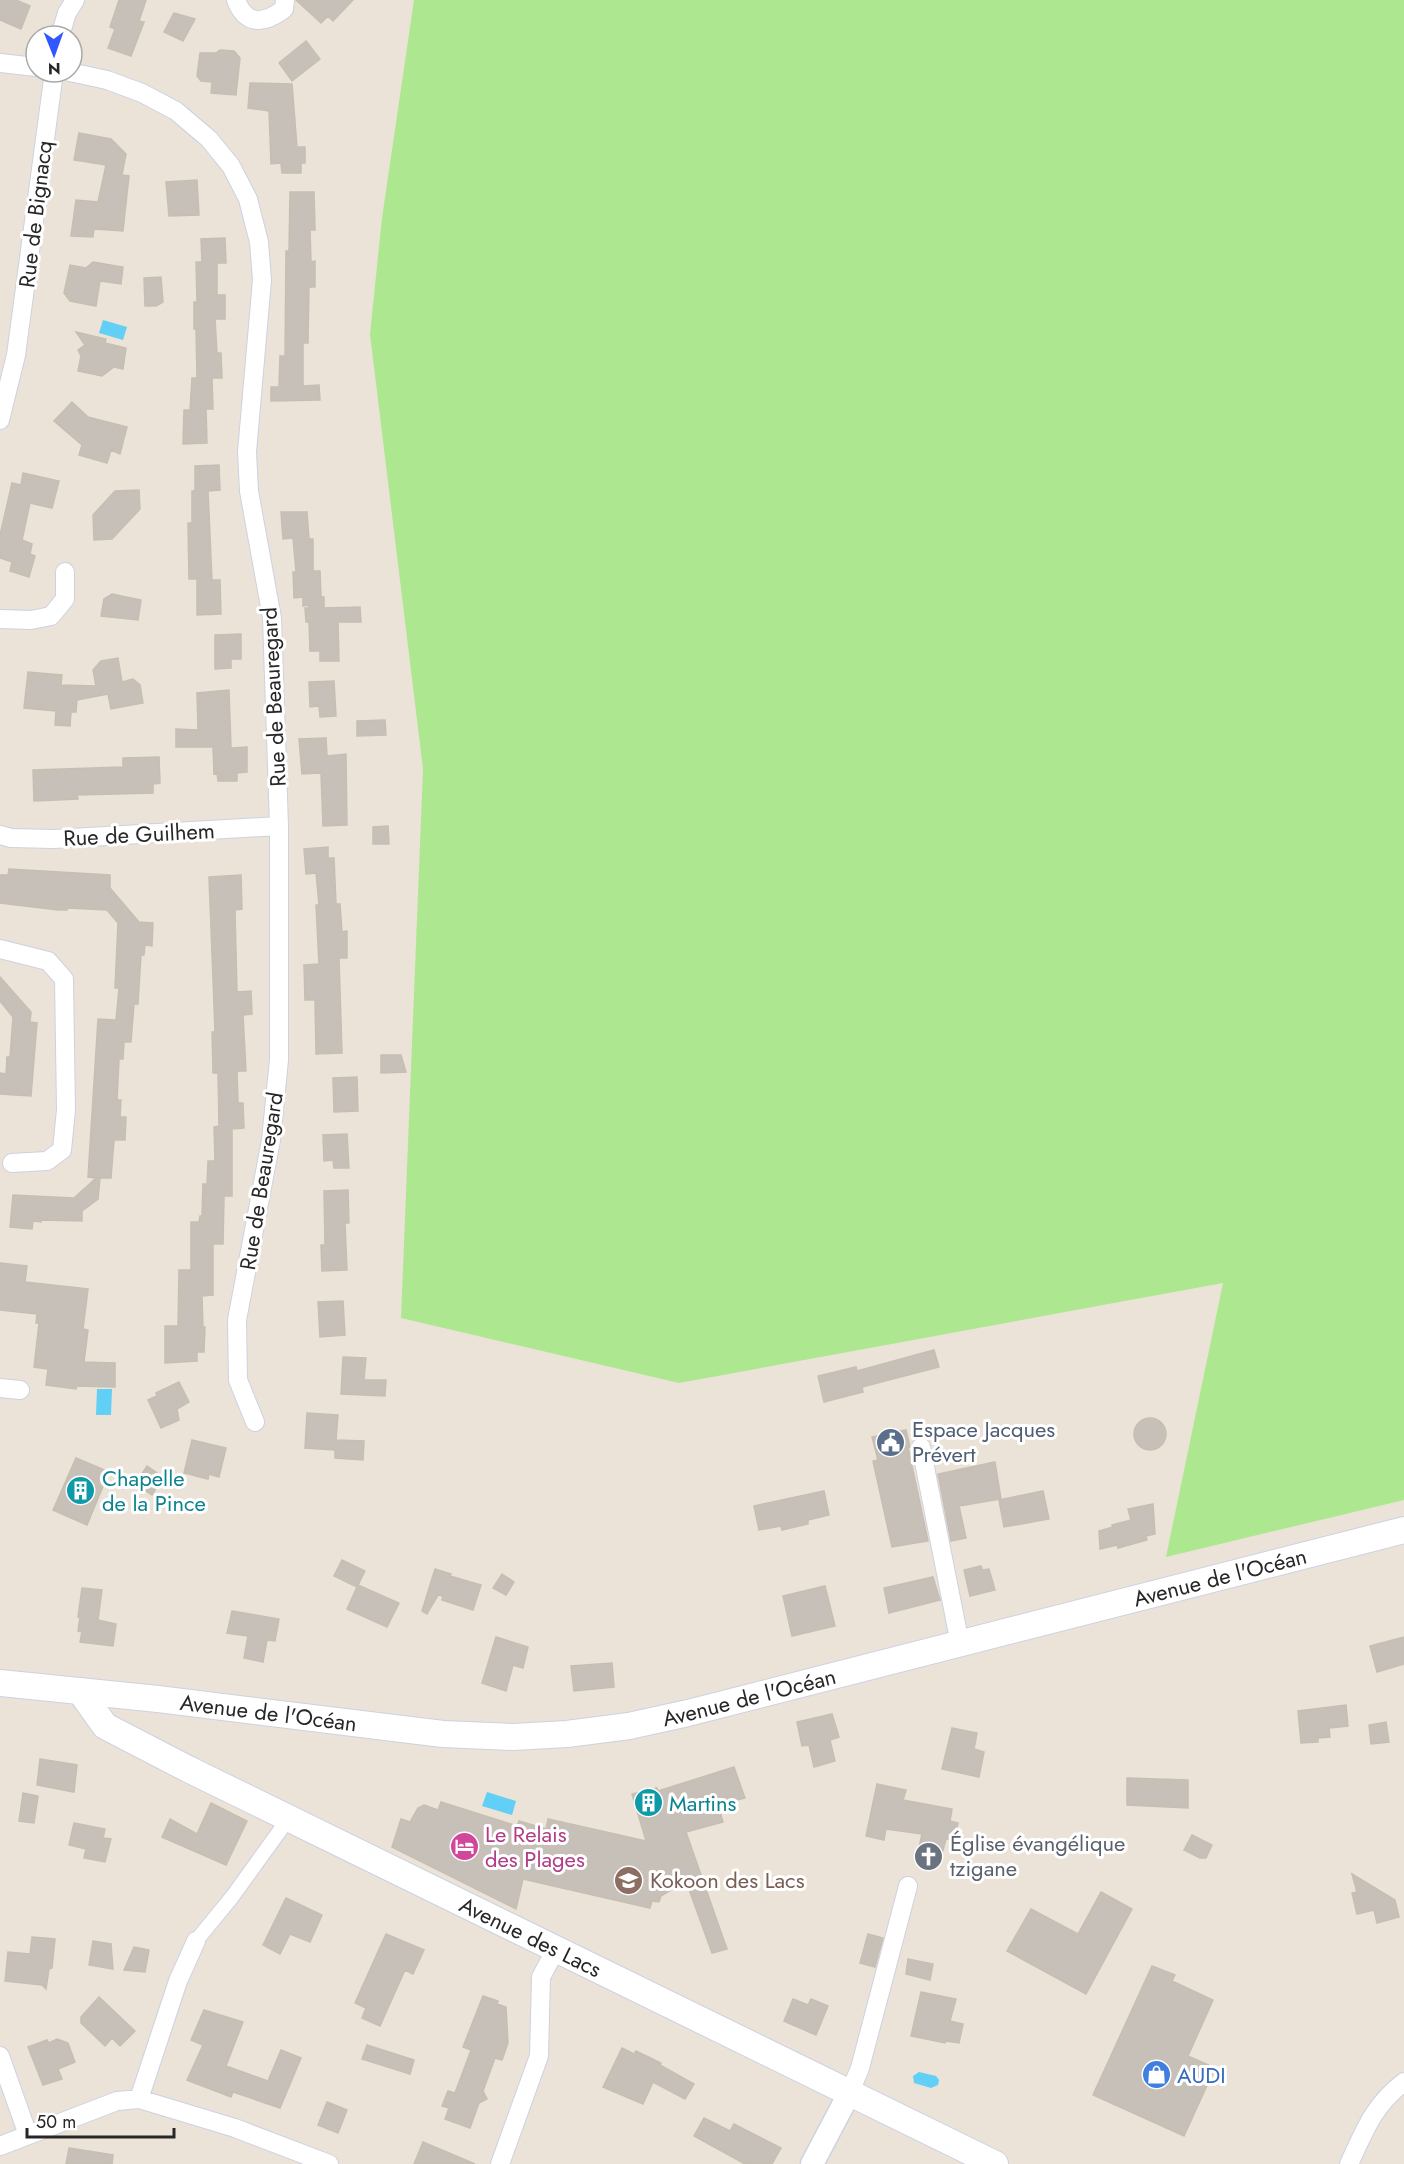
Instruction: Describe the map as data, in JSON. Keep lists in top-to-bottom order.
{
  "streets": {
    "main road": ["Avenue de l'Océan", "Avenue des Lacs"],
    "street": ["Rue de Bignacq", "Rue de Beauregard", "Rue de Guilhem"]
  },
  "crossings": [
    ["Rue de Beauregard", "Rue de Guilhem"],
    ["Avenue de l'Océan", "Avenue des Lacs"]
  ],
  "places": {
    "public building": ["Espace Jacques Prévert"],
    "building": ["Chapelle de la Pince", "Martins"],
    "hotel": ["Le Relais des Plages"],
    "church": ["Église évangélique tzigane"],
    "school or university": ["Kokoon des Lacs"],
    "shop": ["AUDI"]
  },
  "scale_bar": "50 m",
  "north": "bottom"
}
